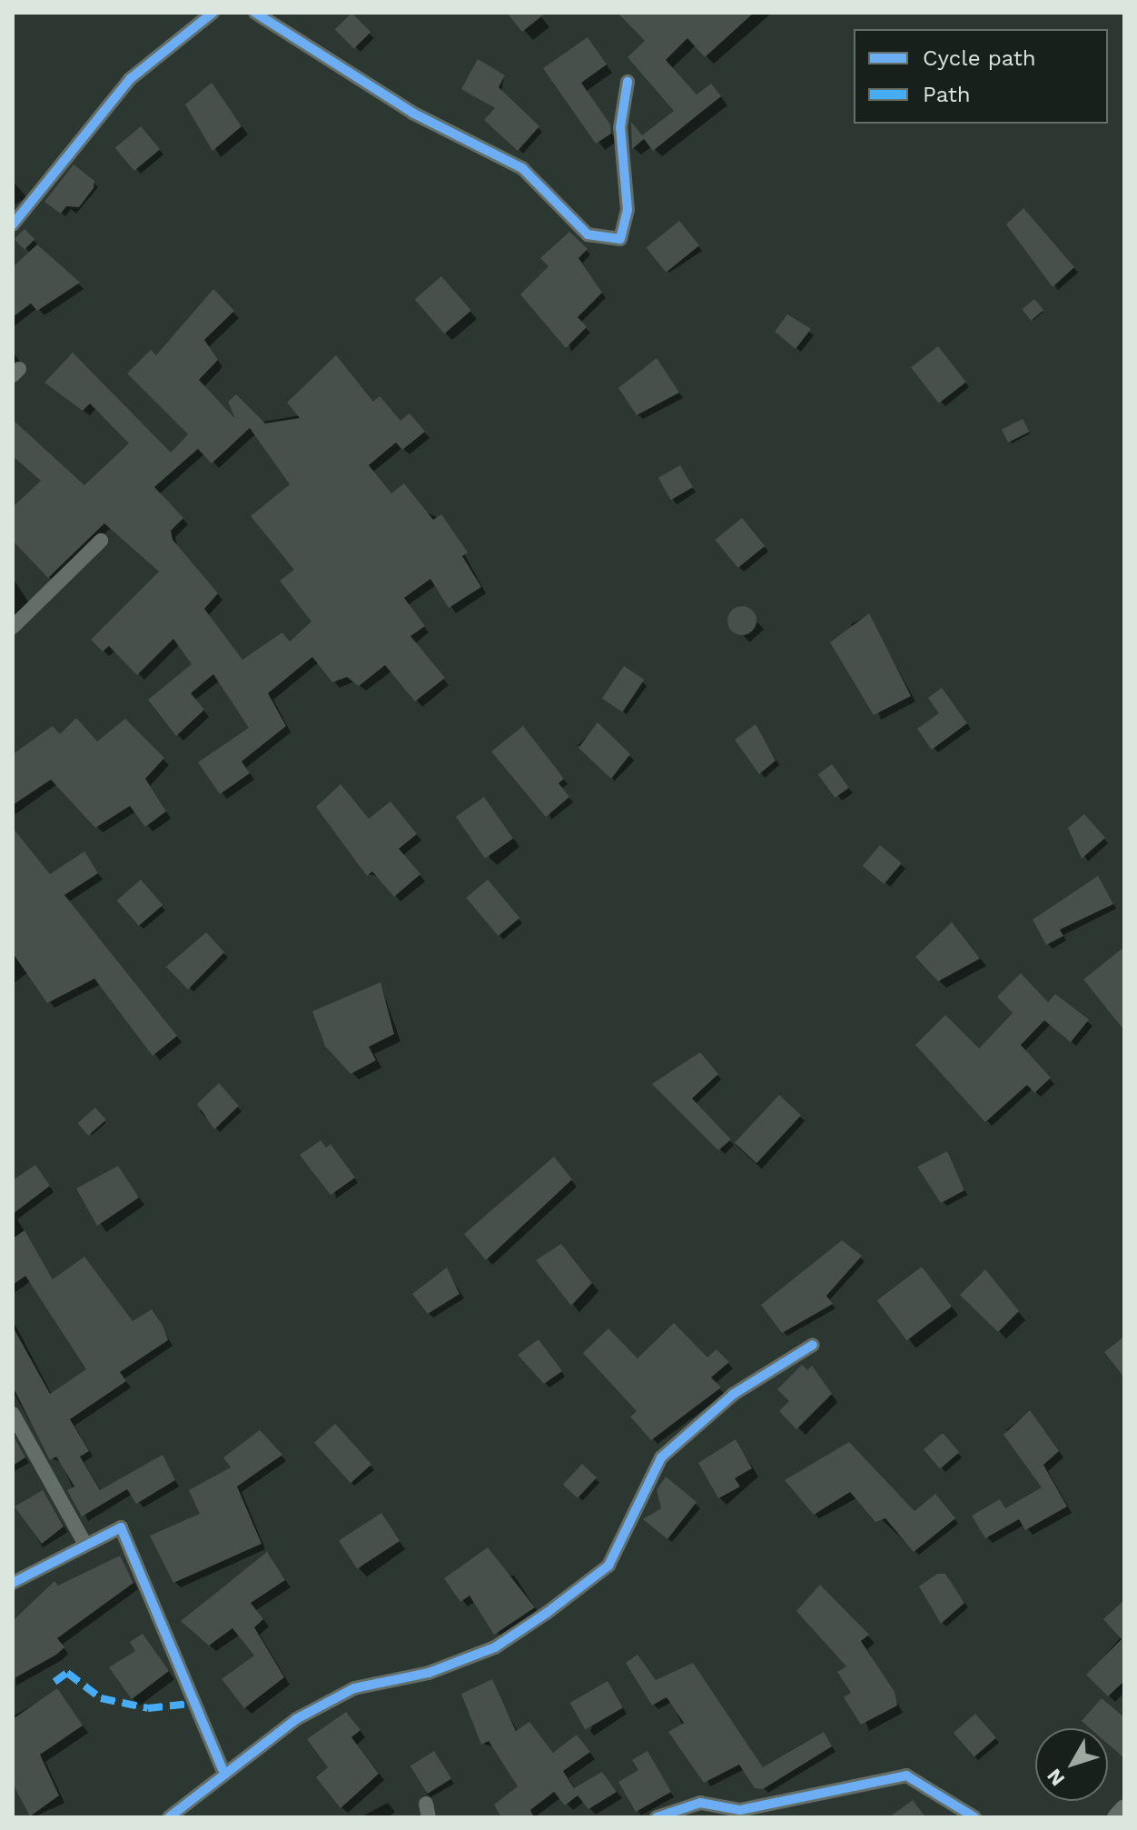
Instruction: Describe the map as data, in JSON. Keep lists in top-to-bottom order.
{
  "legend": ["Cycle path", "Path"],
  "north": "bottom left"
}
